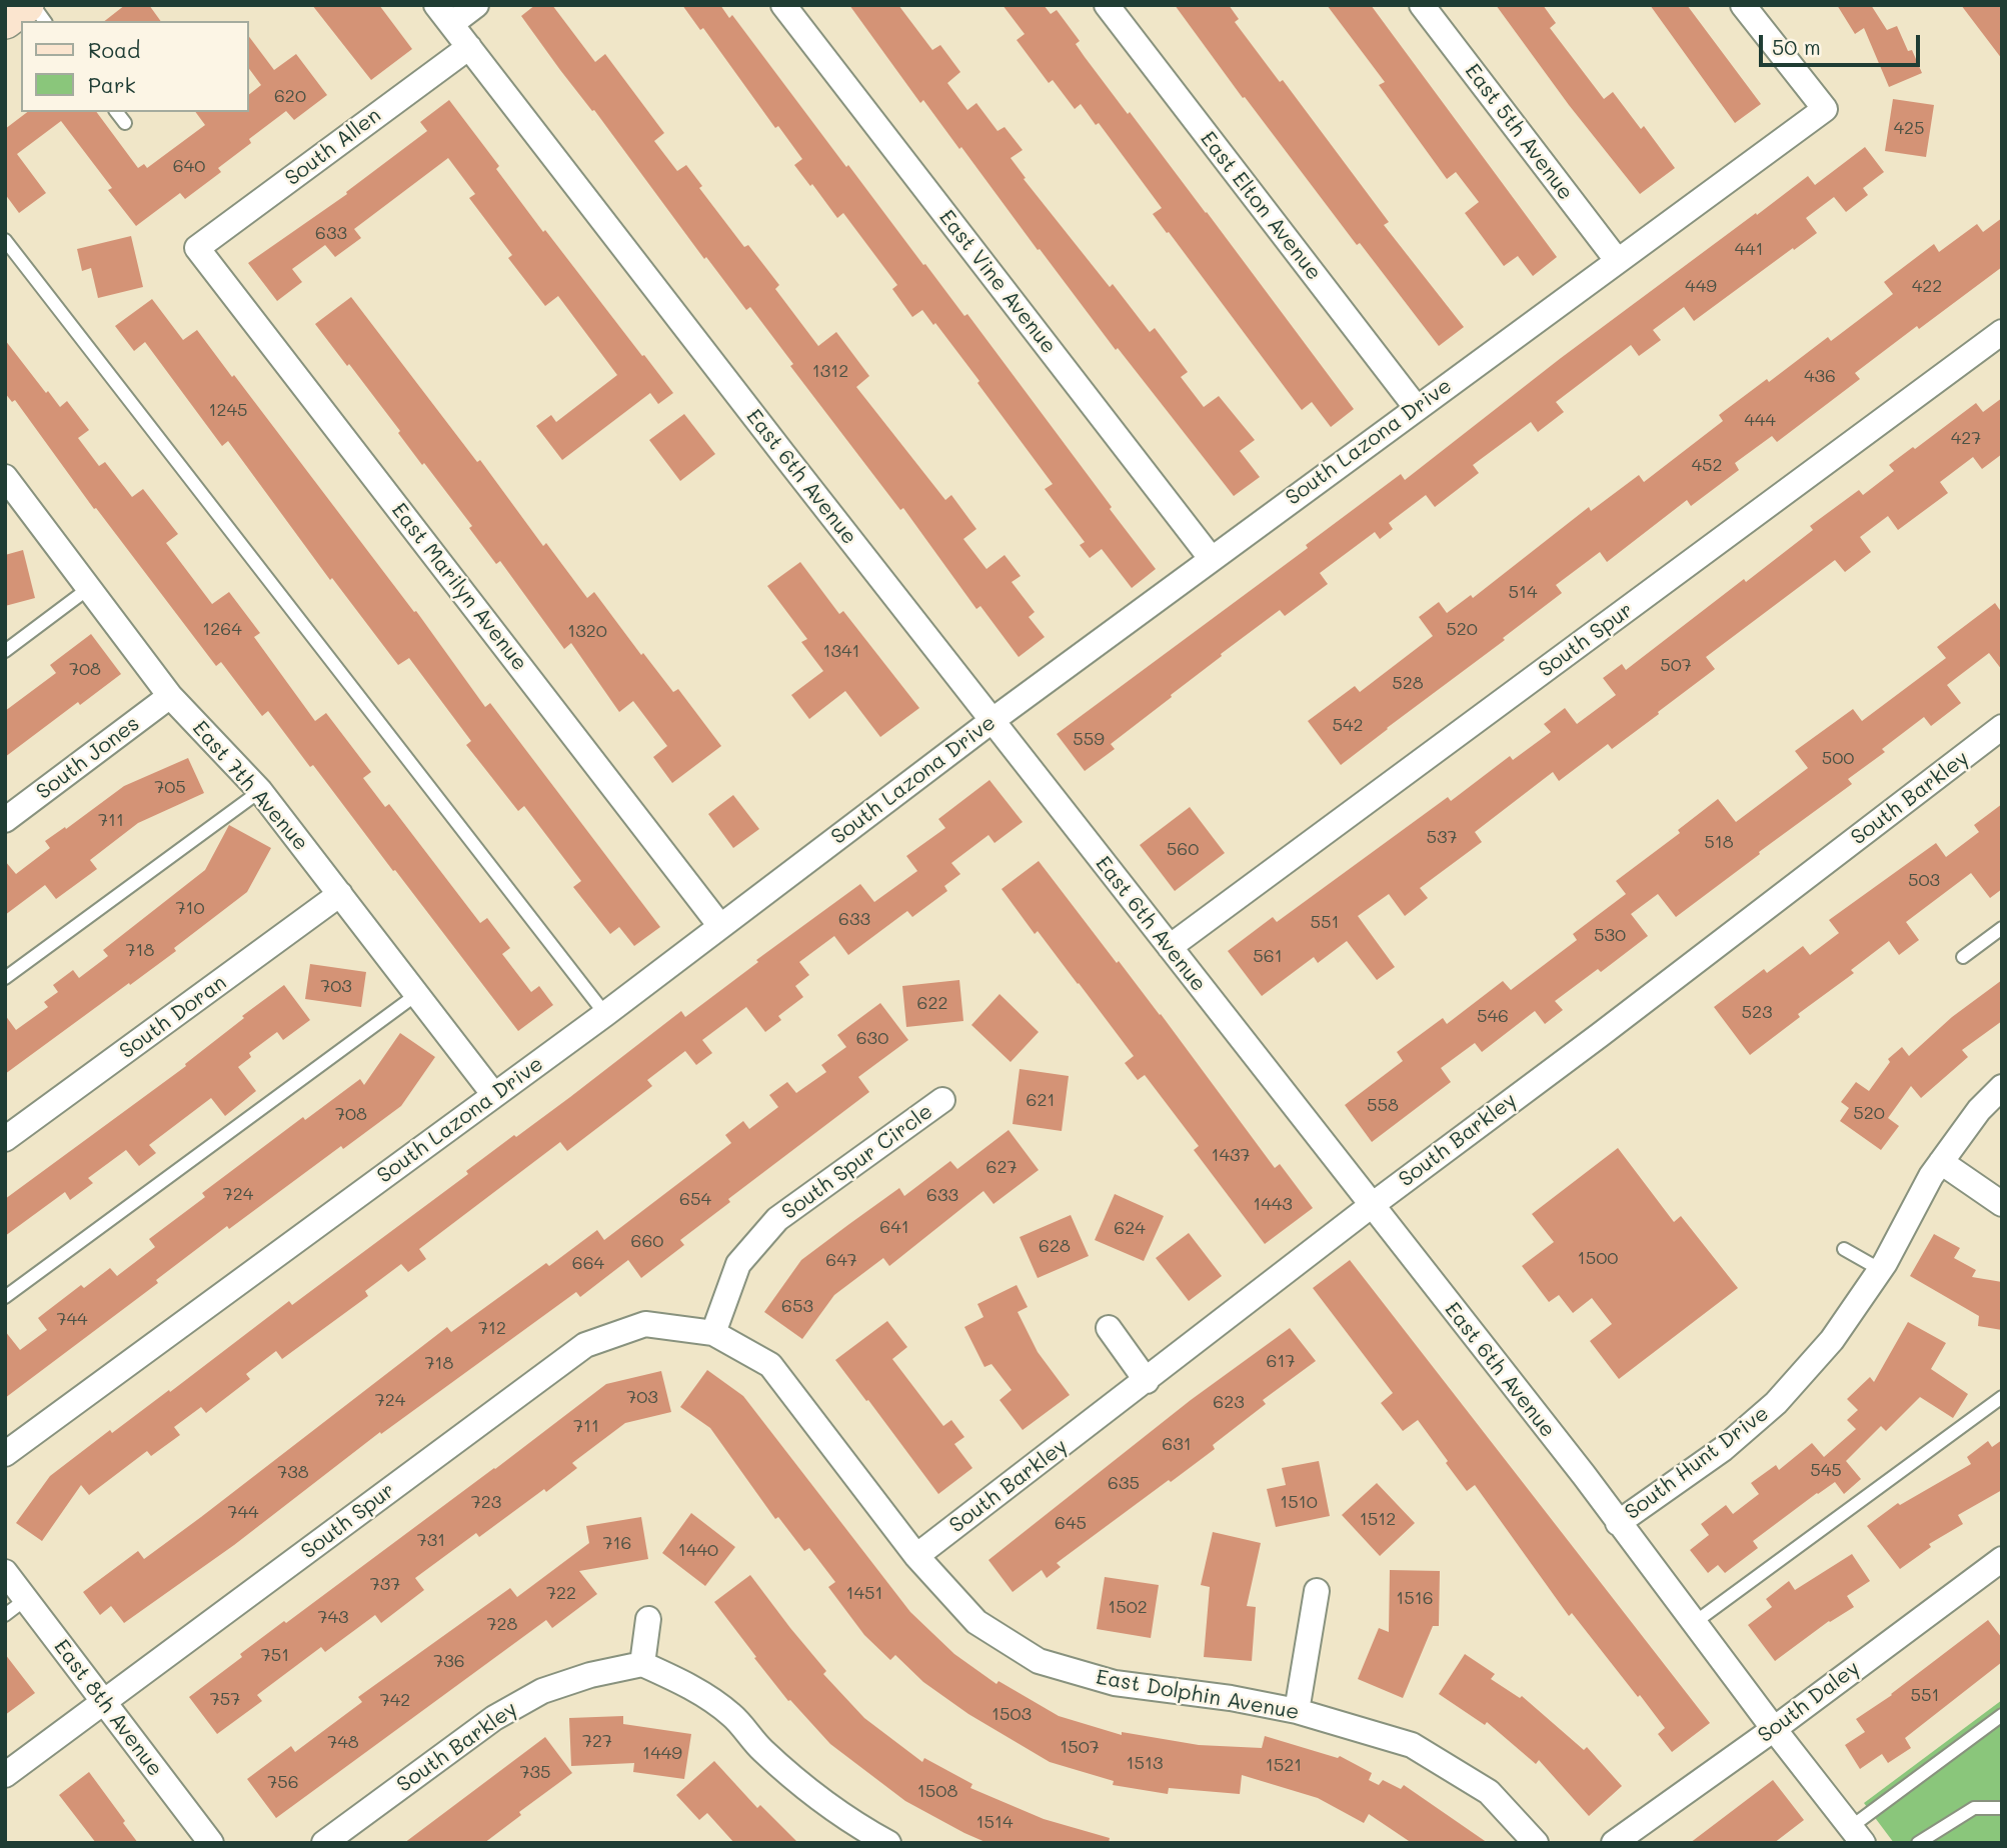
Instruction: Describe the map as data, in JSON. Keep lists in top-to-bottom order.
{
  "streets": {
    "street": [
      "East 5th Avenue",
      "South Allen",
      "East Elton Avenue",
      "East Vine Avenue",
      "South Lazona Drive",
      "East 6th Avenue",
      "East Marilyn Avenue",
      "South Spur",
      "South Jones",
      "East 7th Avenue",
      "South Barkley",
      "South Doran",
      "South Spur Circle",
      "South Hunt Drive",
      "East Dolphin Avenue",
      "South Daley",
      "East 8th Avenue"
    ]
  },
  "crossings": [
    ["East 5th Avenue", "South Lazona Drive"],
    ["South Allen", "East 6th Avenue"],
    ["South Allen", "East Marilyn Avenue"],
    ["East Elton Avenue", "South Lazona Drive"],
    ["East Vine Avenue", "South Lazona Drive"],
    ["South Lazona Drive", "East 6th Avenue"],
    ["South Lazona Drive", "East Marilyn Avenue"],
    ["South Lazona Drive", "East 7th Avenue"],
    ["East 6th Avenue", "South Spur"],
    ["East 6th Avenue", "South Barkley"],
    ["East 6th Avenue", "South Hunt Drive"],
    ["East 6th Avenue", "South Daley"],
    ["South Spur", "South Spur Circle"],
    ["South Spur", "East Dolphin Avenue"],
    ["South Spur", "East 8th Avenue"],
    ["South Jones", "East 7th Avenue"],
    ["East 7th Avenue", "South Doran"],
    ["South Barkley", "East Dolphin Avenue"],
    ["South Spur Circle", "East Dolphin Avenue"]
  ],
  "house_numbers": [
    "620",
    "425",
    "640",
    "633",
    "441",
    "449",
    "422",
    "1312",
    "436",
    "1245",
    "444",
    "427",
    "452",
    "514",
    "1264",
    "520",
    "1320",
    "1341",
    "507",
    "708",
    "528",
    "542",
    "559",
    "500",
    "705",
    "711",
    "537",
    "518",
    "560",
    "503",
    "710",
    "633",
    "551",
    "530",
    "718",
    "561",
    "703",
    "622",
    "523",
    "546",
    "630",
    "621",
    "558",
    "520",
    "708",
    "1437",
    "627",
    "724",
    "633",
    "654",
    "1443",
    "641",
    "624",
    "660",
    "628",
    "1500",
    "647",
    "664",
    "653",
    "744",
    "712",
    "617",
    "718",
    "703",
    "724",
    "623",
    "711",
    "631",
    "545",
    "738",
    "635",
    "723",
    "1510",
    "744",
    "1512",
    "645",
    "731",
    "716",
    "1440",
    "737",
    "722",
    "1451",
    "1516",
    "1502",
    "743",
    "728",
    "751",
    "736",
    "551",
    "757",
    "742",
    "1503",
    "727",
    "748",
    "1507",
    "1449",
    "1513",
    "1521",
    "735",
    "756",
    "1508",
    "1514"
  ],
  "legend": ["Road", "Park"],
  "scale_bar": "50 m"
}
